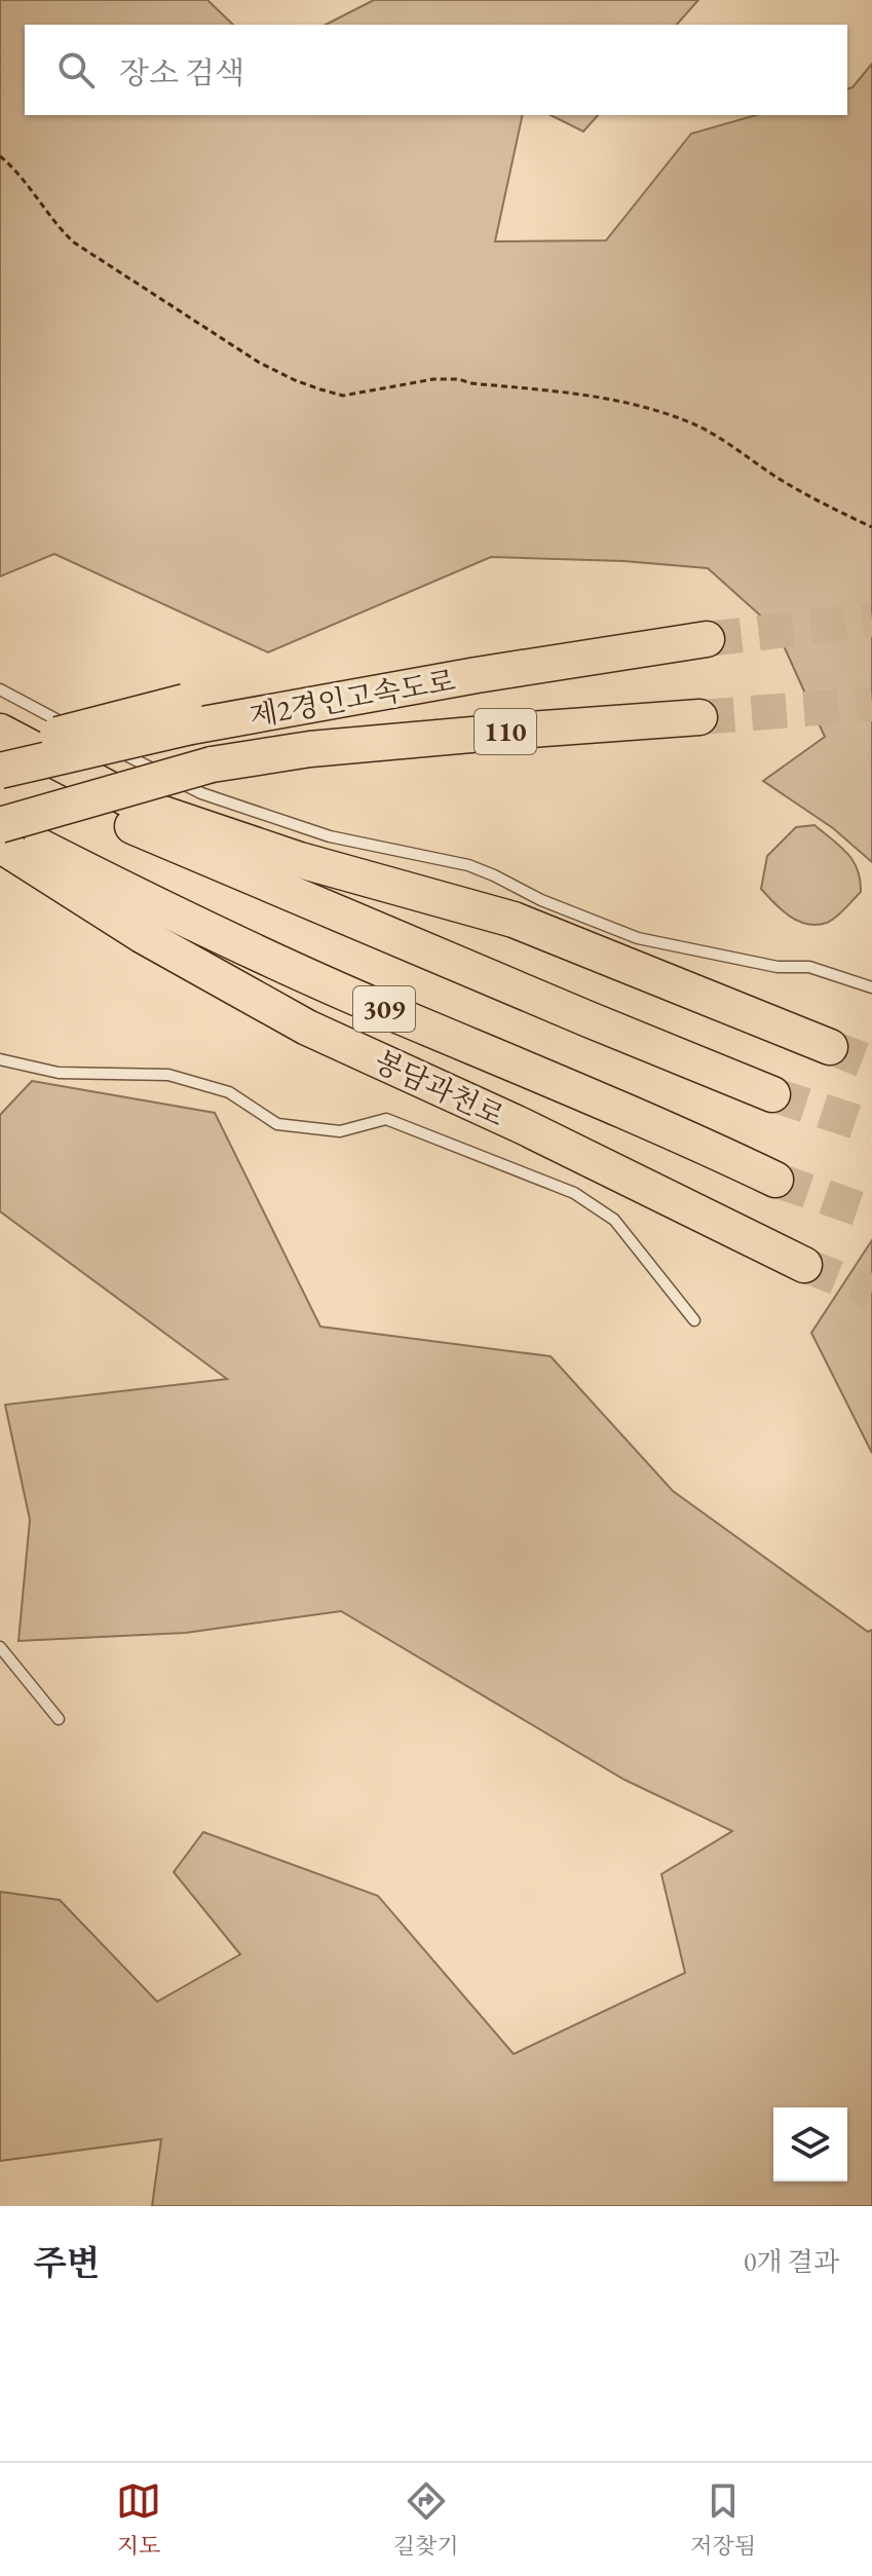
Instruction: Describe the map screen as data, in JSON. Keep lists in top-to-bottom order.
{
  "streets": {
    "highway": [
      "제2경인고속도로",
      "110",
      "309",
      "봉담과천로"
    ]
  },
  "page": {
    "search": "장소 검색",
    "heading": ["주변", "0개 결과"],
    "nav": ["지도", "길찾기", "저장됨"]
  }
}
